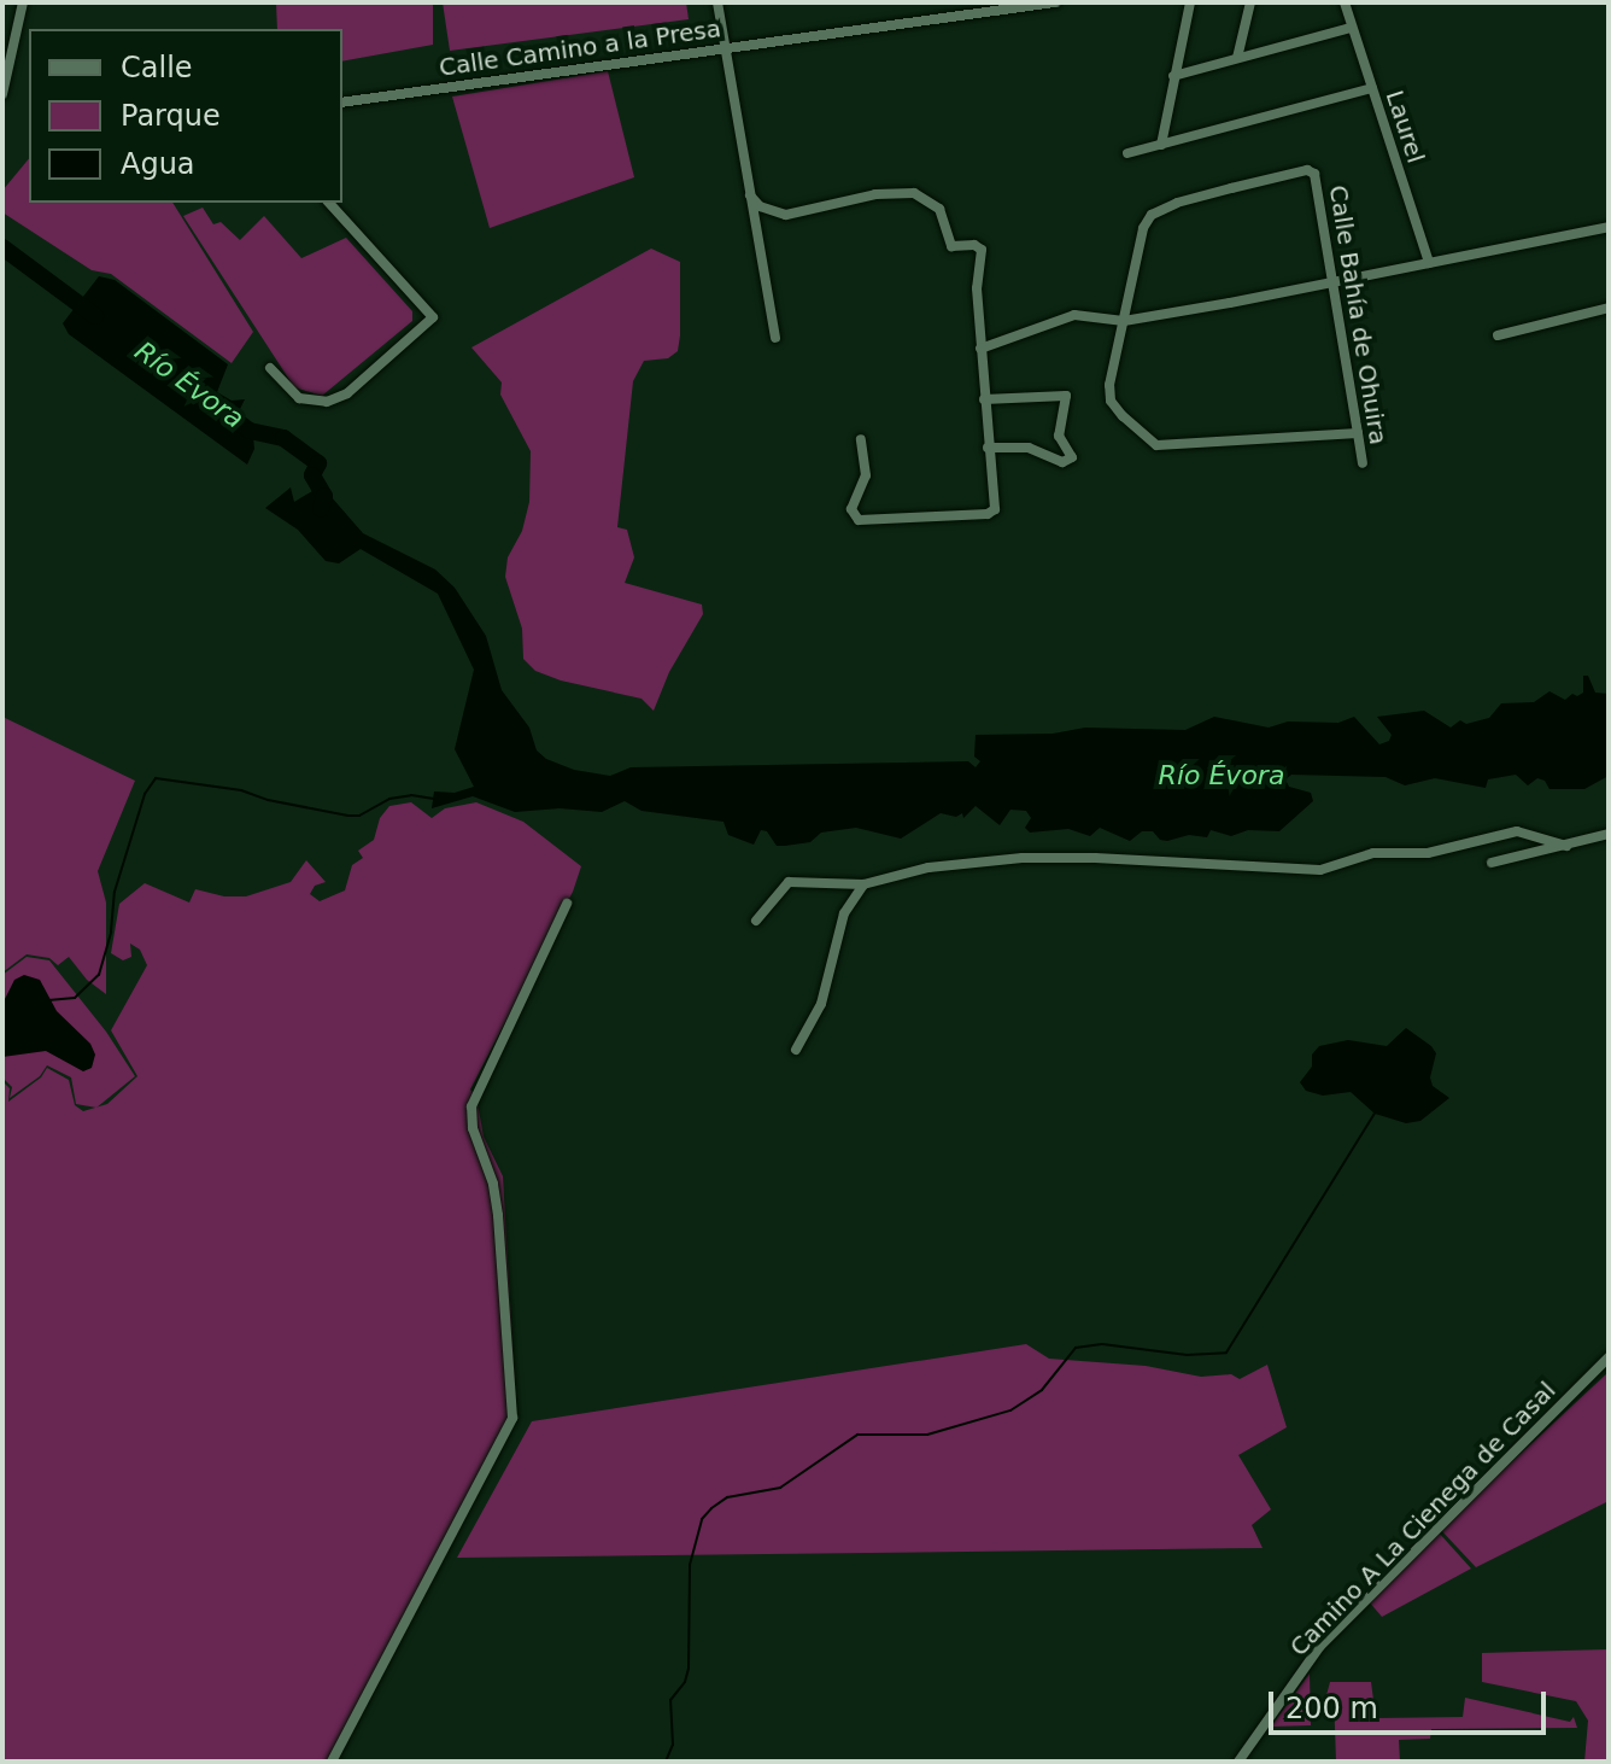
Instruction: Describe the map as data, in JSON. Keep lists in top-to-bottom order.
{
  "streets": {
    "street": [
      "Calle Camino a la Presa",
      "Laurel",
      "Calle Bahía de Ohuira",
      "Camino A La Cienega de Casal"
    ]
  },
  "water": ["Río Évora"],
  "legend": ["Calle", "Parque", "Agua"],
  "scale_bar": "200 m"
}
